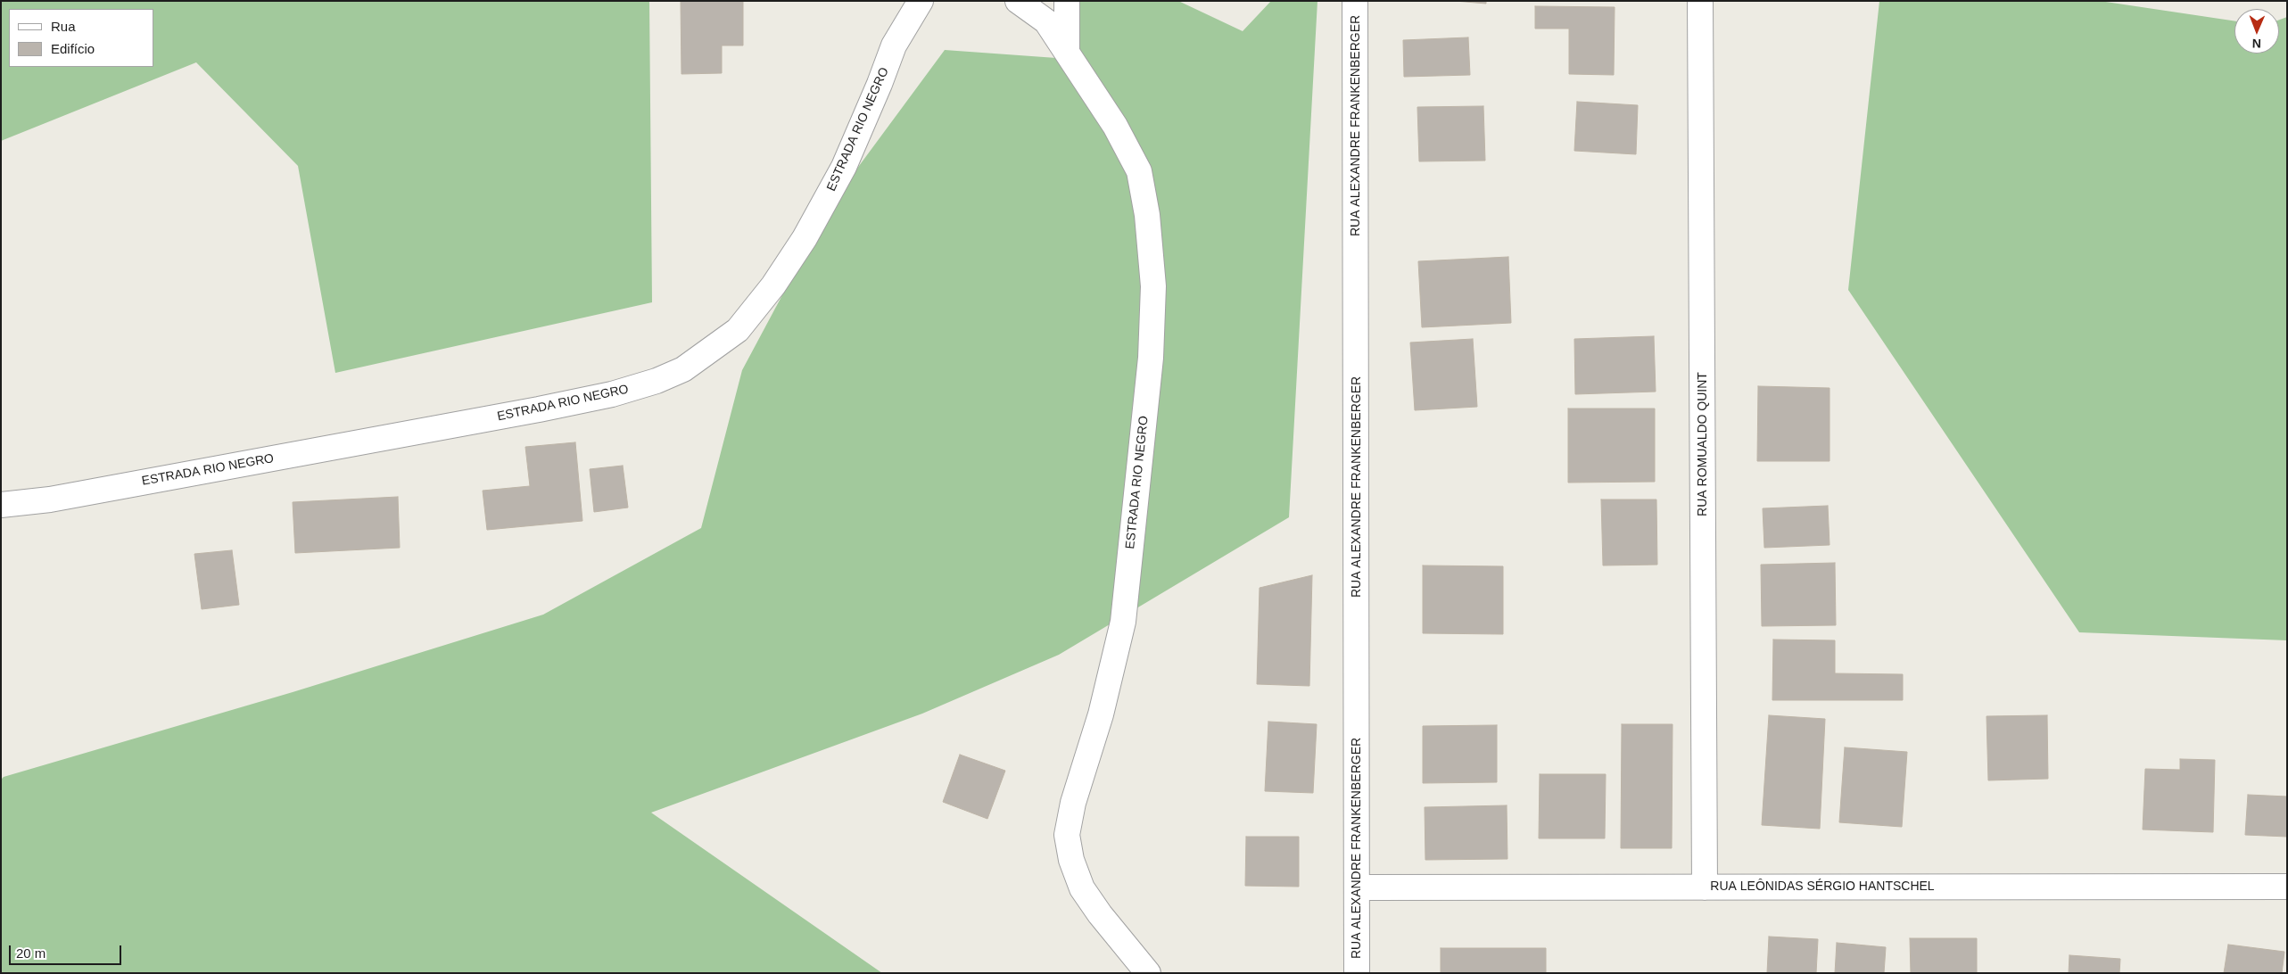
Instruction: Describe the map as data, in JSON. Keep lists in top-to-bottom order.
{
  "streets": {
    "street": [
      "RUA ALEXANDRE FRANKENBERGER",
      "ESTRADA RIO NEGRO",
      "RUA ROMUALDO QUINT",
      "RUA LEÔNIDAS SÉRGIO HANTSCHEL"
    ]
  },
  "crossings": [
    ["RUA ALEXANDRE FRANKENBERGER", "RUA LEÔNIDAS SÉRGIO HANTSCHEL"],
    ["RUA ROMUALDO QUINT", "RUA LEÔNIDAS SÉRGIO HANTSCHEL"]
  ],
  "legend": ["Rua", "Edifício"],
  "scale_bar": "20 m",
  "north": "bottom"
}
